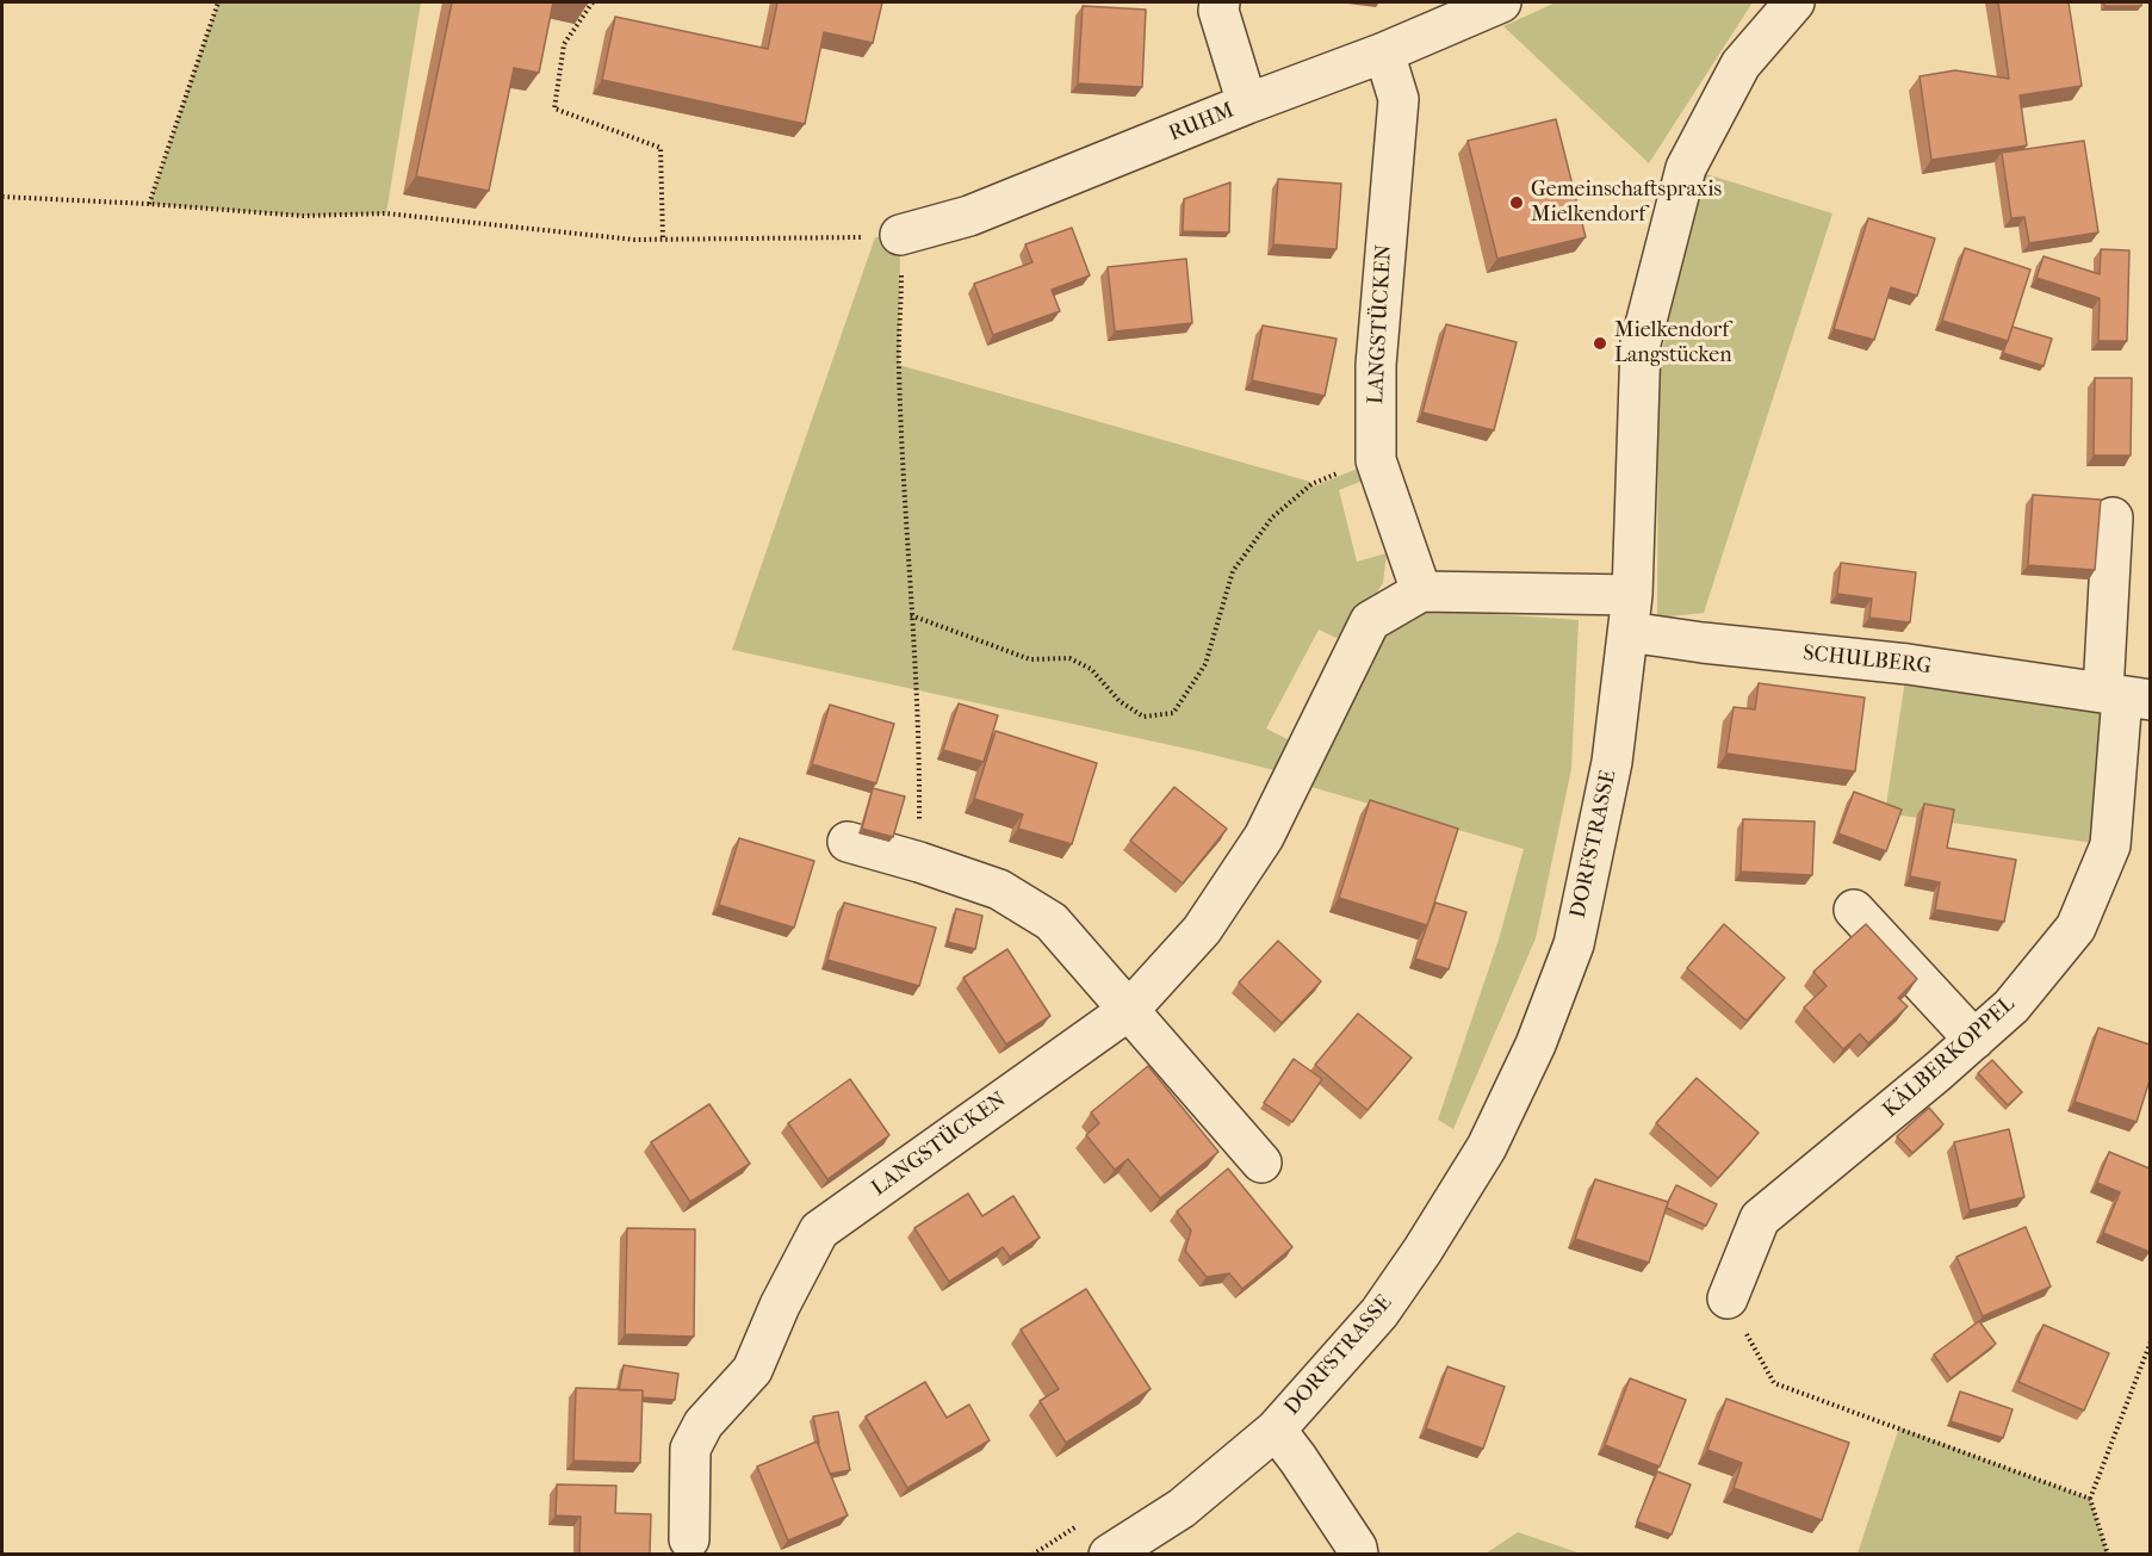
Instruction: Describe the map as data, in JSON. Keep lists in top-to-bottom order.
{
  "streets": {
    "street": [
      "RUHM",
      "LANGSTÜCKEN",
      "SCHULBERG",
      "DORFSTRASSE",
      "KÄLBERKOPPEL"
    ]
  },
  "crossings": [
    ["RUHM", "LANGSTÜCKEN"],
    ["SCHULBERG", "DORFSTRASSE"],
    ["SCHULBERG", "KÄLBERKOPPEL"]
  ],
  "places": ["Gemeinschaftspraxis Mielkendorf", "Mielkendorf Langstücken"]
}
